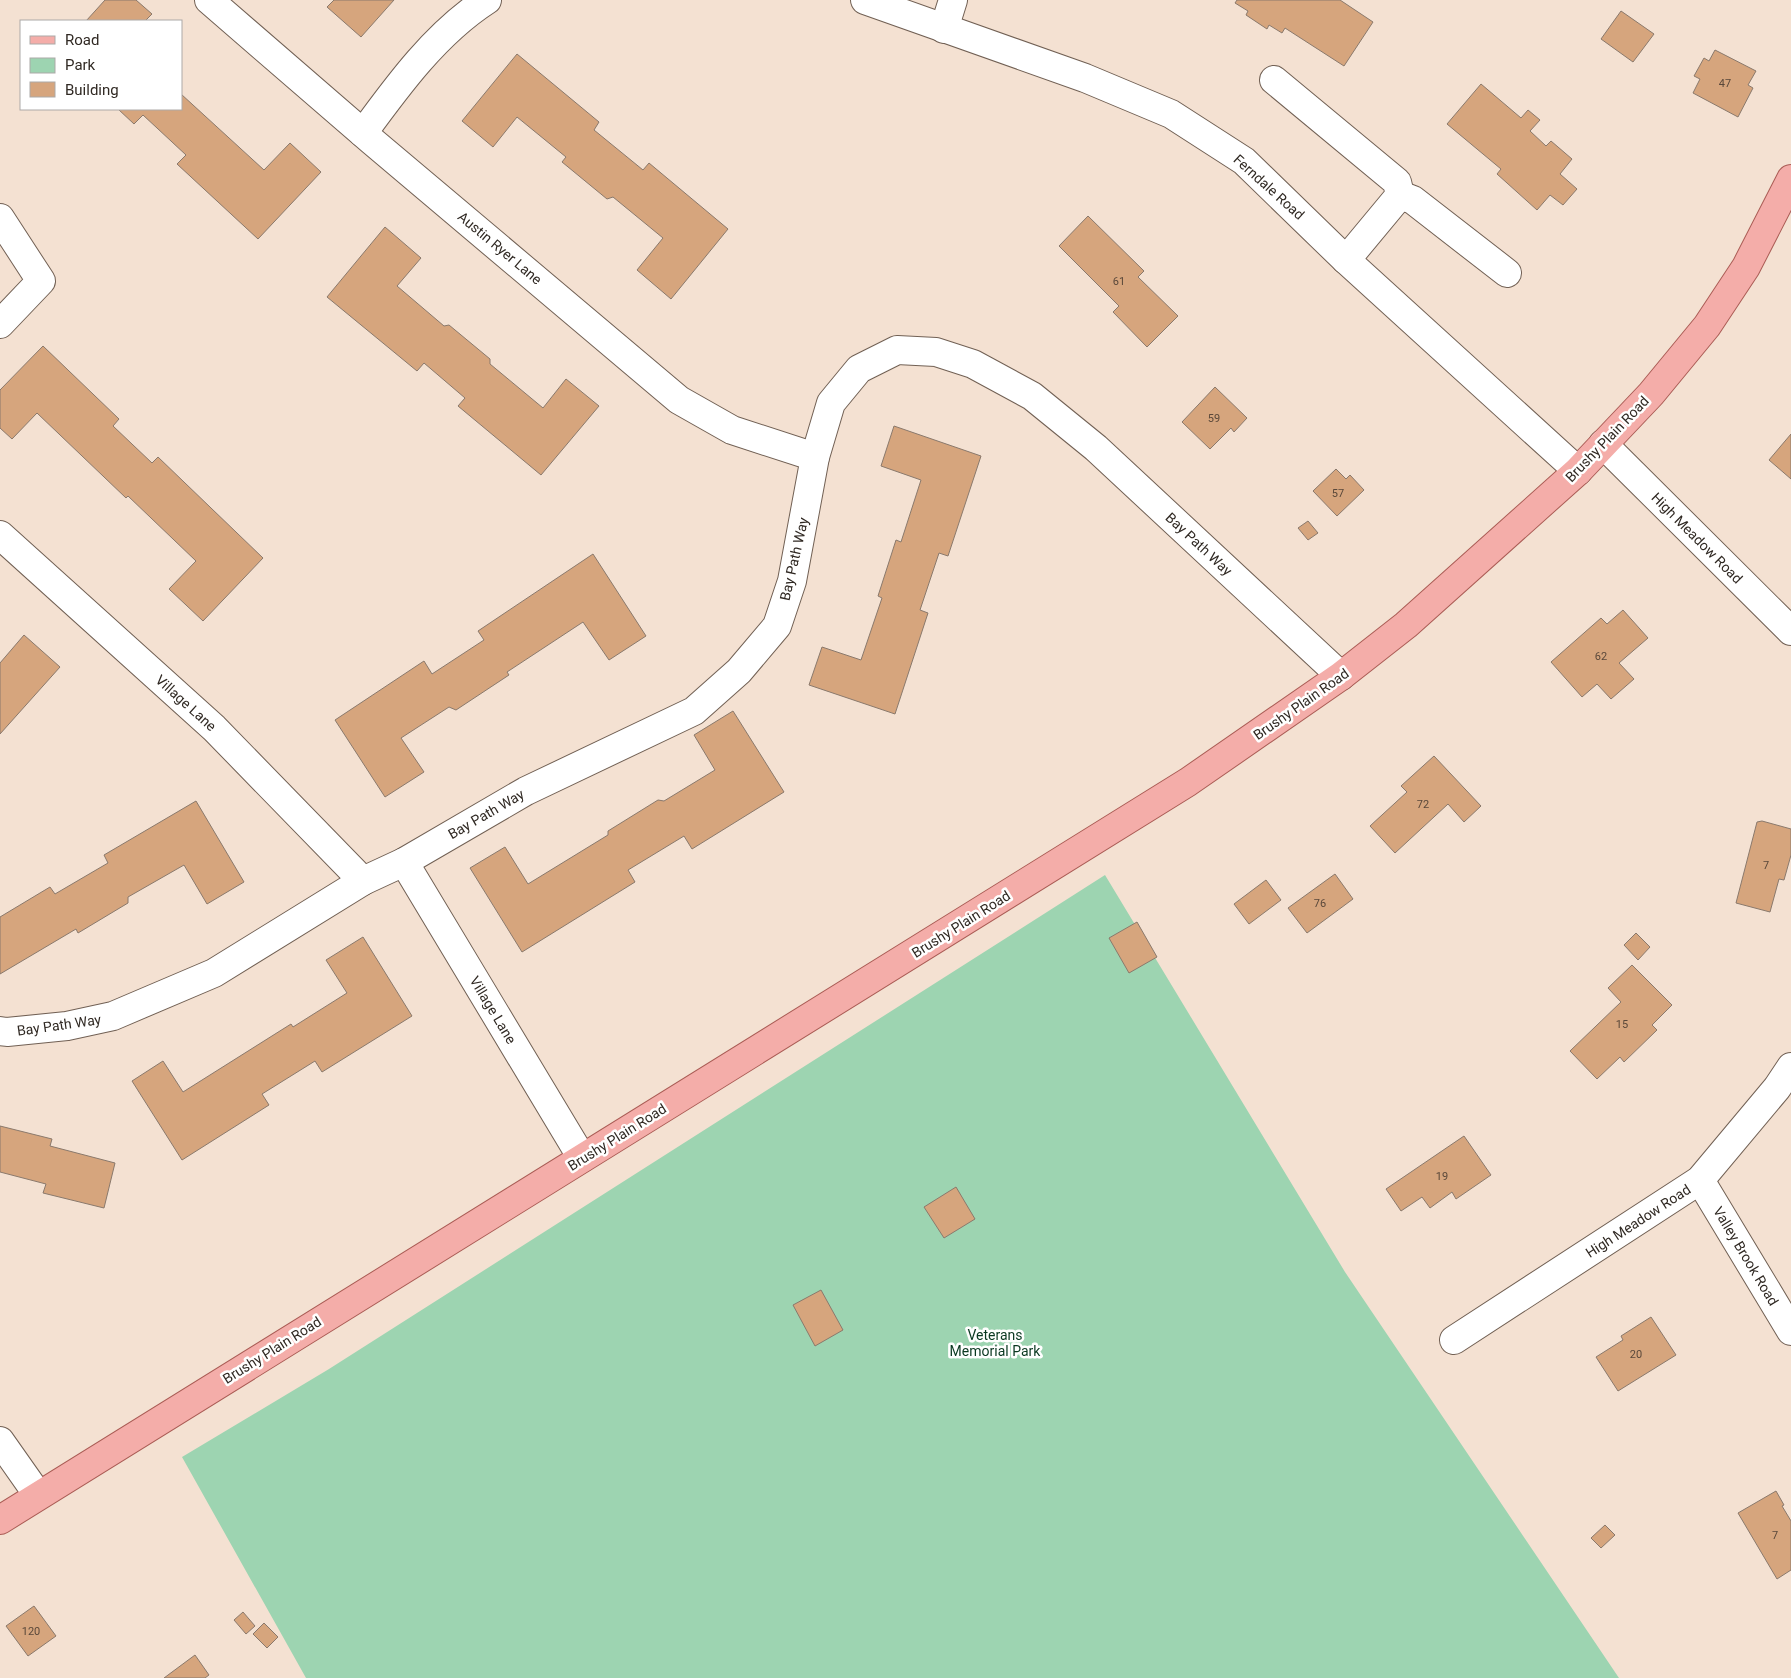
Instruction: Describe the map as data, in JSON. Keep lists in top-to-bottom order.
{
  "streets": {
    "main road": ["Brushy Plain Road"],
    "street": [
      "Ferndale Road",
      "Austin Ryer Lane",
      "High Meadow Road",
      "Bay Path Way",
      "Village Lane",
      "Valley Brook Road"
    ]
  },
  "crossings": [
    ["Ferndale Road", "Brushy Plain Road"],
    ["Austin Ryer Lane", "Bay Path Way"],
    ["Brushy Plain Road", "High Meadow Road"],
    ["Brushy Plain Road", "Bay Path Way"],
    ["Brushy Plain Road", "Village Lane"],
    ["High Meadow Road", "Valley Brook Road"],
    ["Bay Path Way", "Village Lane"]
  ],
  "parks": ["Veterans Memorial Park"],
  "house_numbers": [
    "47",
    "61",
    "59",
    "57",
    "62",
    "72",
    "7",
    "76",
    "15",
    "19",
    "20",
    "7",
    "120"
  ],
  "legend": ["Road", "Park", "Building"]
}
